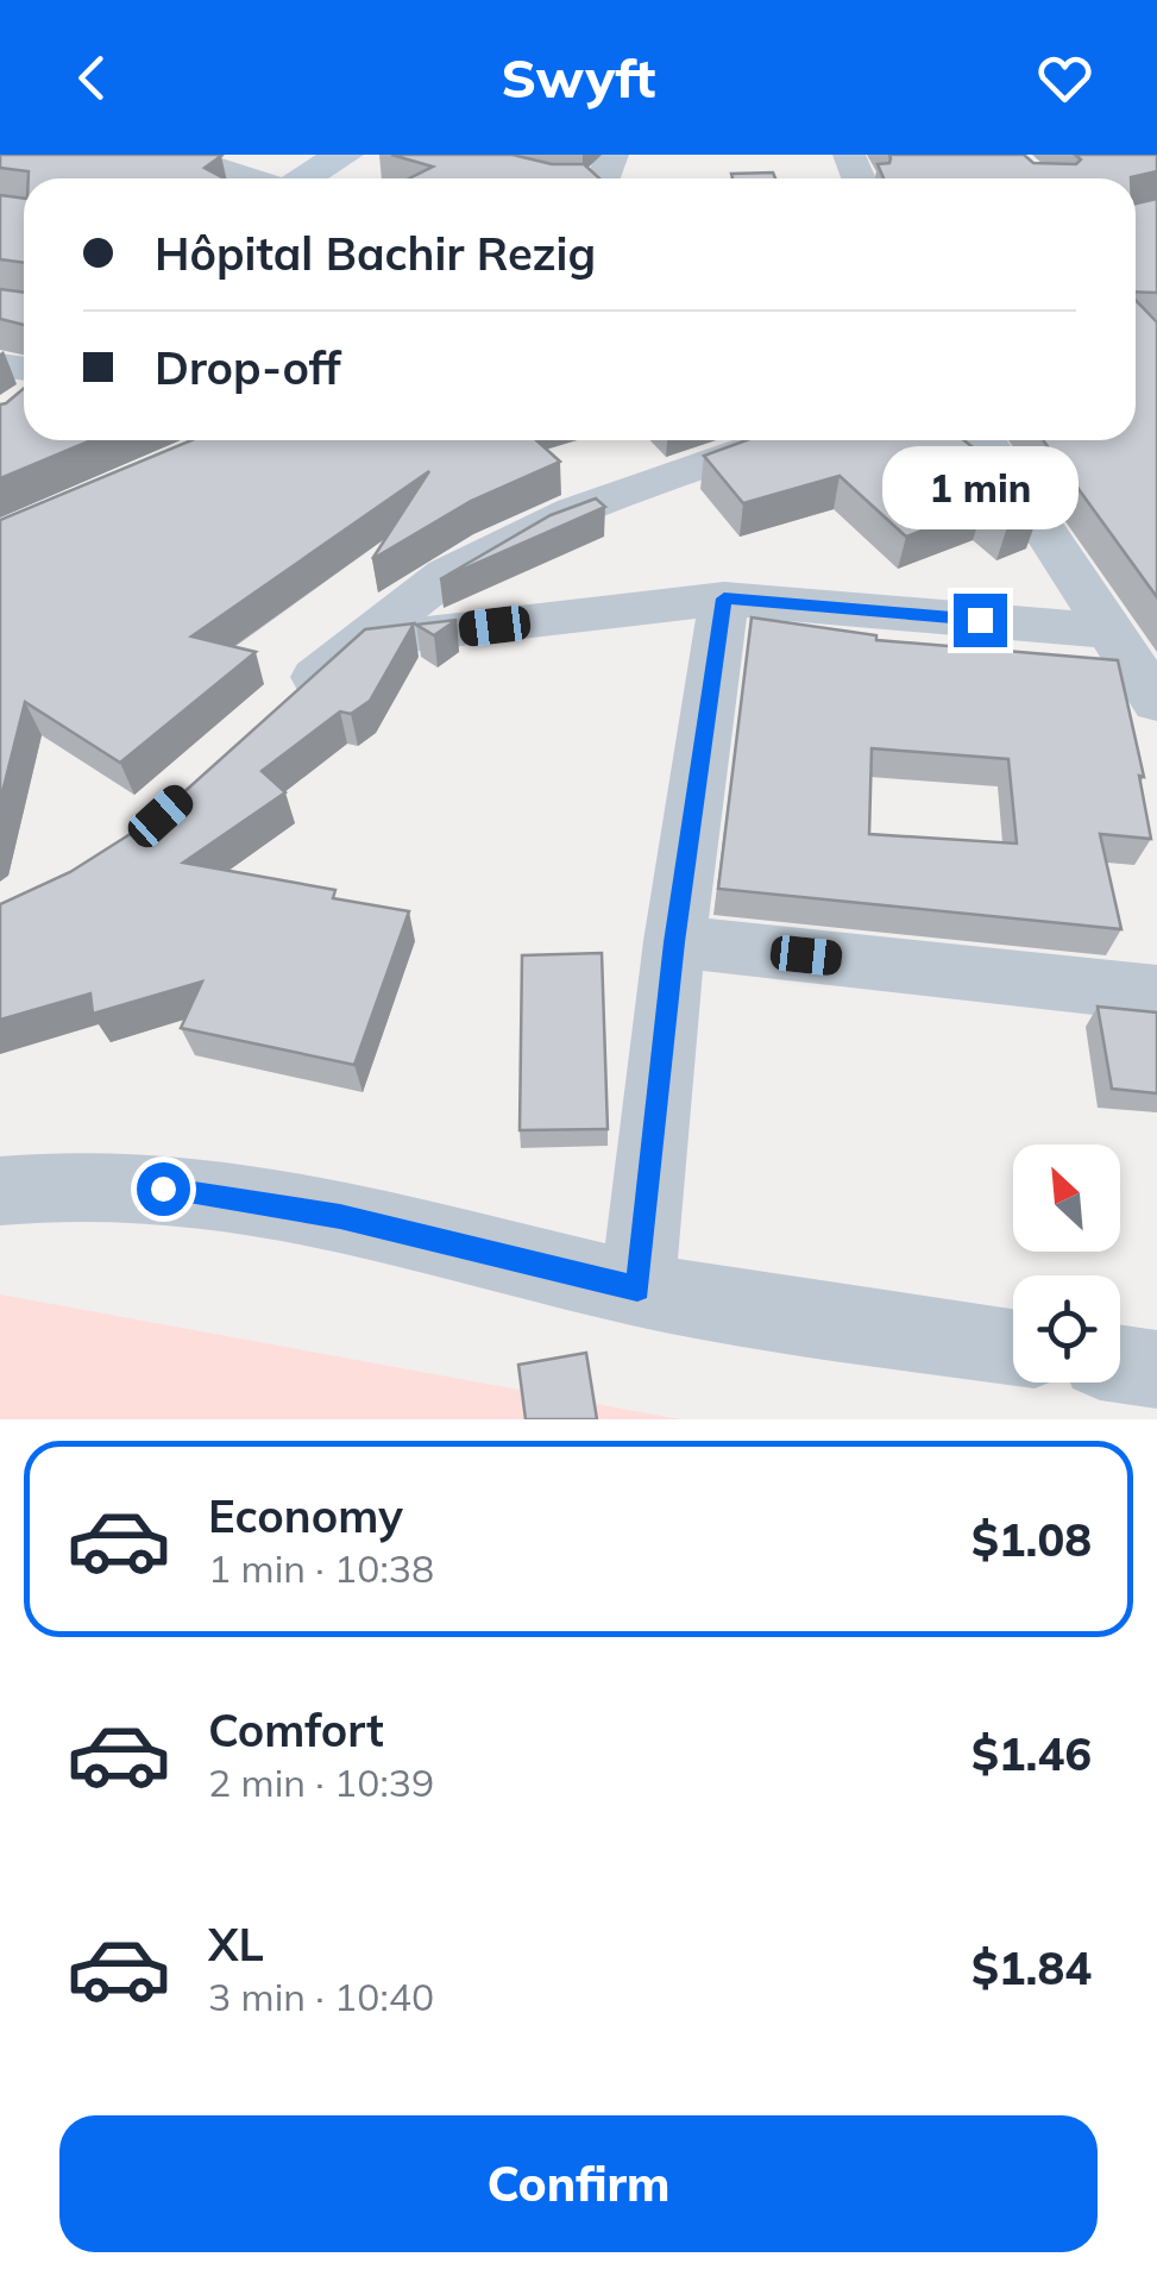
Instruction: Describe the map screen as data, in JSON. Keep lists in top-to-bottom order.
{
  "north": "top left",
  "page": {
    "header": "Swyft",
    "banner": ["Hôpital Bachir Rezig", "Drop-off"],
    "bubble": "1 min",
    "list": [
      {
        "name": "Economy",
        "note": "1 min · 10:38",
        "value": "$1.08"
      },
      {
        "name": "Comfort",
        "note": "2 min · 10:39",
        "value": "$1.46"
      },
      {
        "name": "XL",
        "note": "3 min · 10:40",
        "value": "$1.84"
      }
    ],
    "buttons": "Confirm"
  }
}
